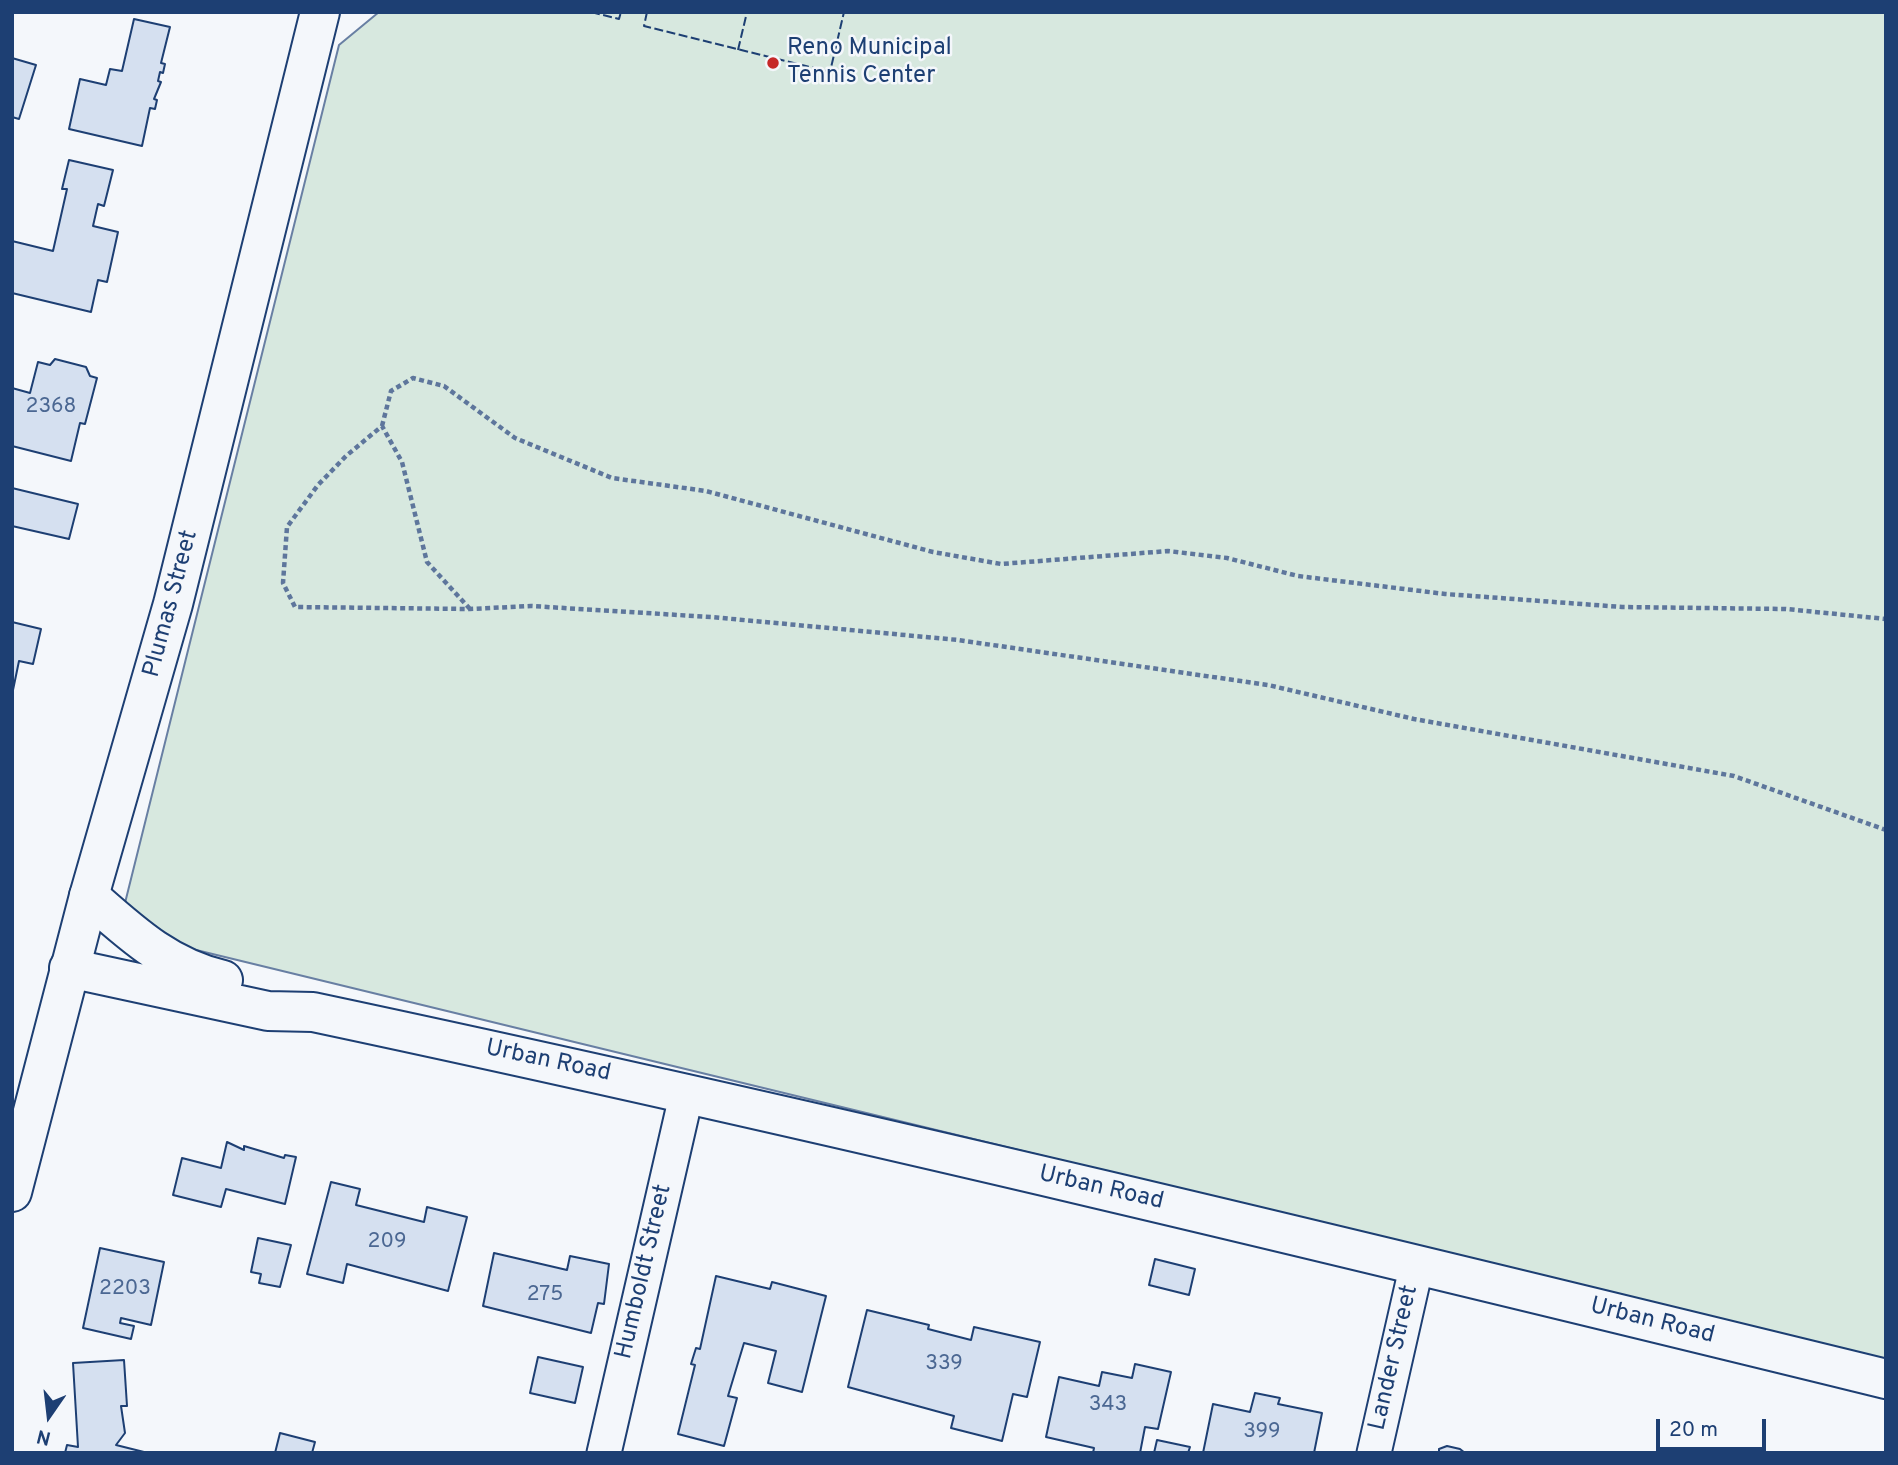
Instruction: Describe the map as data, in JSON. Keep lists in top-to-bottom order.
{
  "streets": {
    "street": [
      "Plumas Street",
      "Urban Road",
      "Humboldt Street",
      "Lander Street"
    ]
  },
  "crossings": [
    ["Plumas Street", "Urban Road"],
    ["Urban Road", "Humboldt Street"],
    ["Urban Road", "Lander Street"]
  ],
  "places": ["Reno Municipal Tennis Center"],
  "house_numbers": [
    "2368",
    "209",
    "2203",
    "275",
    "339",
    "343",
    "399"
  ],
  "scale_bar": "20 m",
  "north": "bottom"
}
